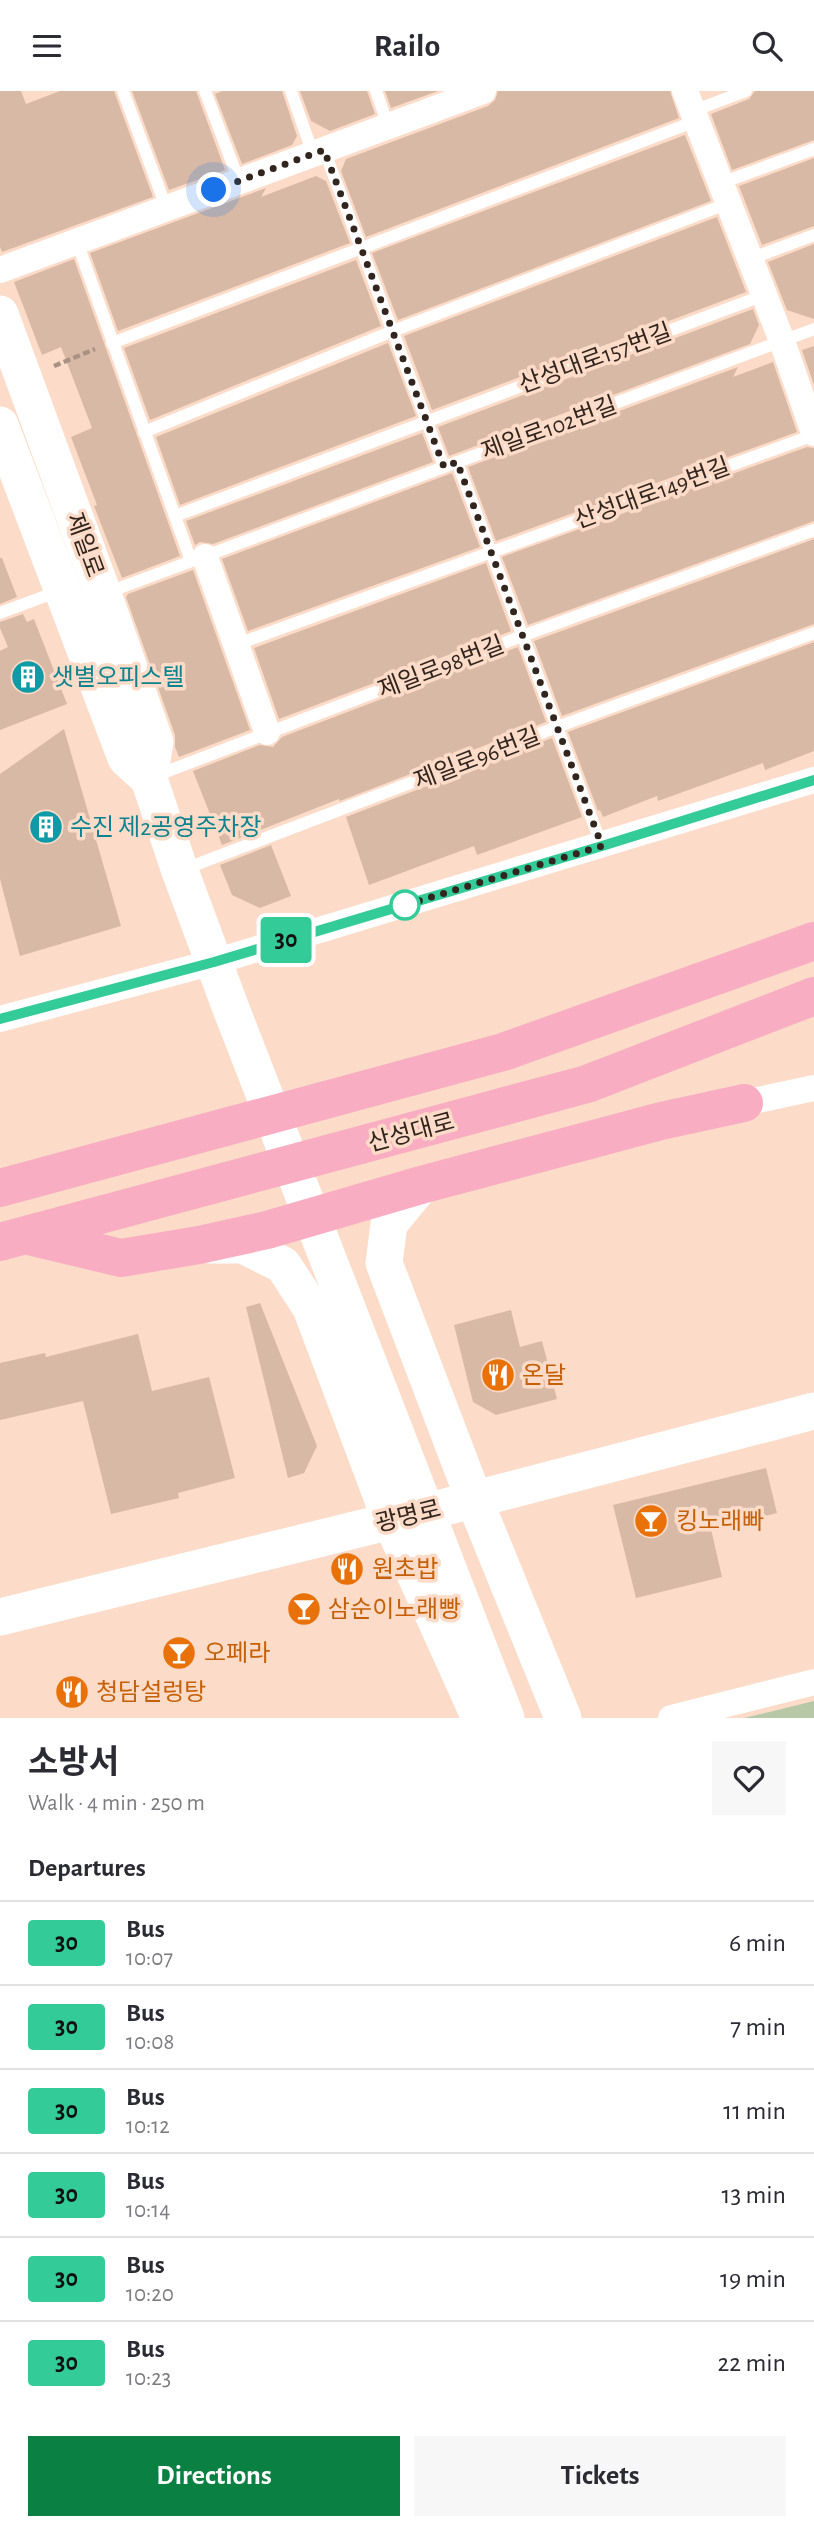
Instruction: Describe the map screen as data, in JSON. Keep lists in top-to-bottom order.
{
  "streets": {
    "main road": ["제일로", "산성대로", "광명로"],
    "lane": [
      "산성대로157번길",
      "제일로102번길",
      "산성대로149번길",
      "제일로98번길",
      "제일로96번길"
    ]
  },
  "crossings": [
    ["제일로102번길", "제일로"],
    ["제일로", "제일로98번길"],
    ["제일로", "제일로96번길"]
  ],
  "places": {
    "building": ["샛별오피스텔", "수진 제2공영주차장"],
    "restaurant": ["온달", "원초밥", "청담설렁탕"],
    "bar": ["킹노래빠", "삼순이노래빵", "오페라"]
  },
  "lines": ["bus line 30"],
  "page": {
    "header": "Railo",
    "on_map": "30",
    "heading": [
      ["소방서", "Walk · 4 min · 250 m"],
      "Departures"
    ],
    "list": [
      {
        "mark": "30",
        "name": "Bus",
        "note": "10:07",
        "value": "6 min"
      },
      {
        "mark": "30",
        "name": "Bus",
        "note": "10:08",
        "value": "7 min"
      },
      {
        "mark": "30",
        "name": "Bus",
        "note": "10:12",
        "value": "11 min"
      },
      {
        "mark": "30",
        "name": "Bus",
        "note": "10:14",
        "value": "13 min"
      },
      {
        "mark": "30",
        "name": "Bus",
        "note": "10:20",
        "value": "19 min"
      },
      {
        "mark": "30",
        "name": "Bus",
        "note": "10:23",
        "value": "22 min"
      }
    ],
    "buttons": ["Directions", "Tickets"]
  }
}
